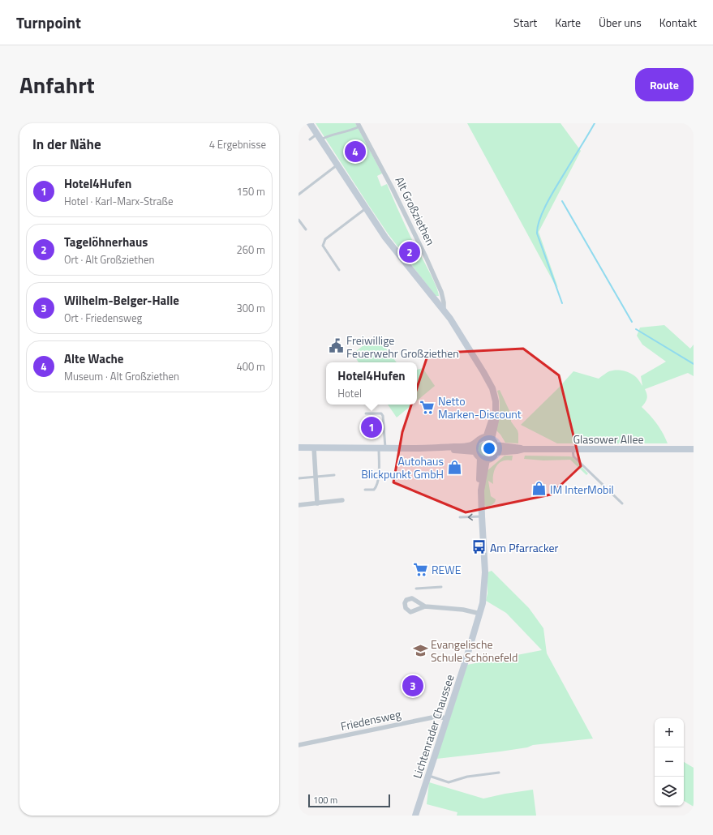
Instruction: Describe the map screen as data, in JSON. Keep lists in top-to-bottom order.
{
  "streets": {
    "street": [
      "Alt Großziethen",
      "Glasower Allee",
      "Friedensweg",
      "Lichtenrader Chaussee"
    ]
  },
  "crossings": [
    ["Glasower Allee", "Lichtenrader Chaussee"],
    ["Friedensweg", "Lichtenrader Chaussee"]
  ],
  "places": {
    "public building": ["Freiwillige Feuerwehr Großziethen"],
    "supermarket": ["Netto Marken-Discount", "REWE"],
    "shop": ["Autohaus Blickpunkt GmbH", "IM InterMobil"],
    "bus stop": ["Am Pfarracker"],
    "school or university": ["Evangelische Schule Schönefeld"]
  },
  "scale_bar": "100 m",
  "page": {
    "header": "Turnpoint",
    "nav": [
      "Start",
      "Karte",
      "Über uns",
      "Kontakt"
    ],
    "title": "Anfahrt",
    "buttons": "Route",
    "heading": ["In der Nähe", "4 Ergebnisse"],
    "pins": [
      "4",
      "2",
      "1",
      "3"
    ],
    "list": [
      {
        "mark": "1",
        "name": "Hotel4Hufen",
        "note": "Hotel · Karl-Marx-Straße",
        "value": "150 m"
      },
      {
        "mark": "2",
        "name": "Tagelöhnerhaus",
        "note": "Ort · Alt Großziethen",
        "value": "260 m"
      },
      {
        "mark": "3",
        "name": "Wilhelm-Belger-Halle",
        "note": "Ort · Friedensweg",
        "value": "300 m"
      },
      {
        "mark": "4",
        "name": "Alte Wache",
        "note": "Museum · Alt Großziethen",
        "value": "400 m"
      }
    ],
    "popup": ["Hotel4Hufen", "Hotel"],
    "map_buttons": ["+", "−"],
    "scale": "100 m"
  }
}
